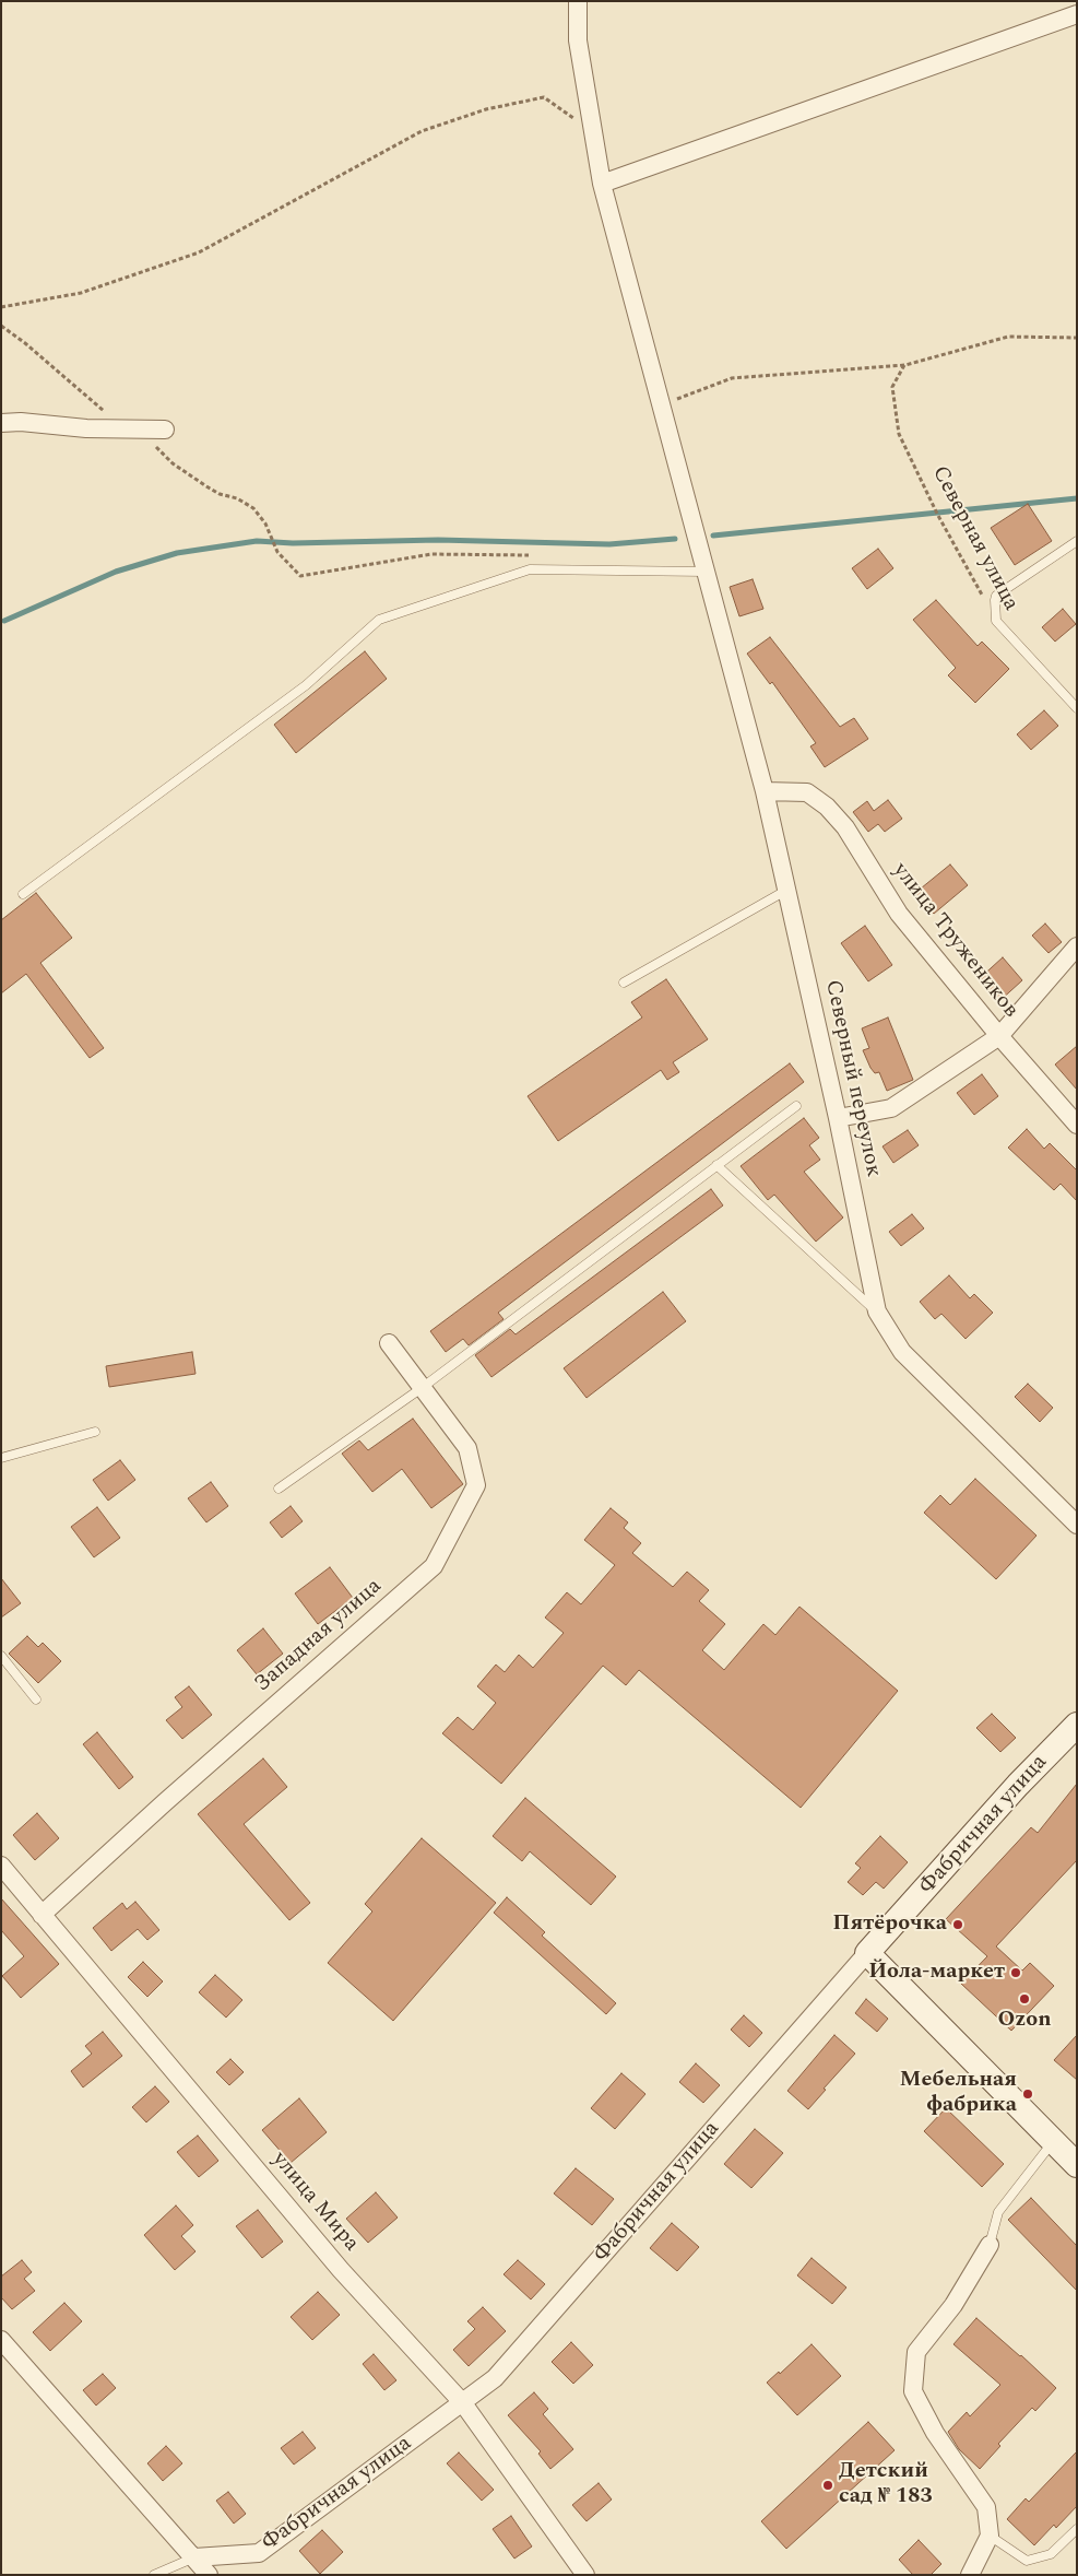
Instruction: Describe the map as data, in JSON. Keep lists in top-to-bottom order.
{
  "streets": {
    "street": [
      "улица Тружеников",
      "Северный переулок",
      "Западная улица",
      "Фабричная улица",
      "улица Мира"
    ],
    "lane": ["Северная улица"]
  },
  "crossings": [
    ["улица Тружеников", "Северный переулок"],
    ["Западная улица", "улица Мира"],
    ["Фабричная улица", "улица Мира"]
  ],
  "places": [
    "Пятёрочка",
    "Йола-маркет",
    "Ozon",
    "Мебельная фабрика",
    "Детский сад № 183"
  ]
}
